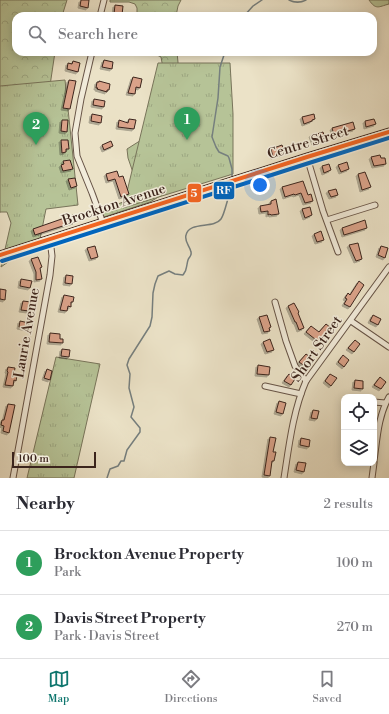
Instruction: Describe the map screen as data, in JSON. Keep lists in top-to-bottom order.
{
  "streets": {
    "main road": ["Centre Street", "Brockton Avenue"],
    "street": ["Laurie Avenue", "Short Street"]
  },
  "crossings": [
    ["Centre Street", "Brockton Avenue"],
    ["Brockton Avenue", "Laurie Avenue"]
  ],
  "lines": ["transit line 5", "transit line RF"],
  "scale_bar": "100 m",
  "page": {
    "search": "Search here",
    "pins": ["1", "2"],
    "scale": "100 m",
    "heading": ["Nearby", "2 results"],
    "list": [
      {
        "mark": "1",
        "name": "Brockton Avenue Property",
        "note": "Park",
        "value": "100 m"
      },
      {
        "mark": "2",
        "name": "Davis Street Property",
        "note": "Park · Davis Street",
        "value": "270 m"
      }
    ],
    "nav": ["Map", "Directions", "Saved"]
  }
}
